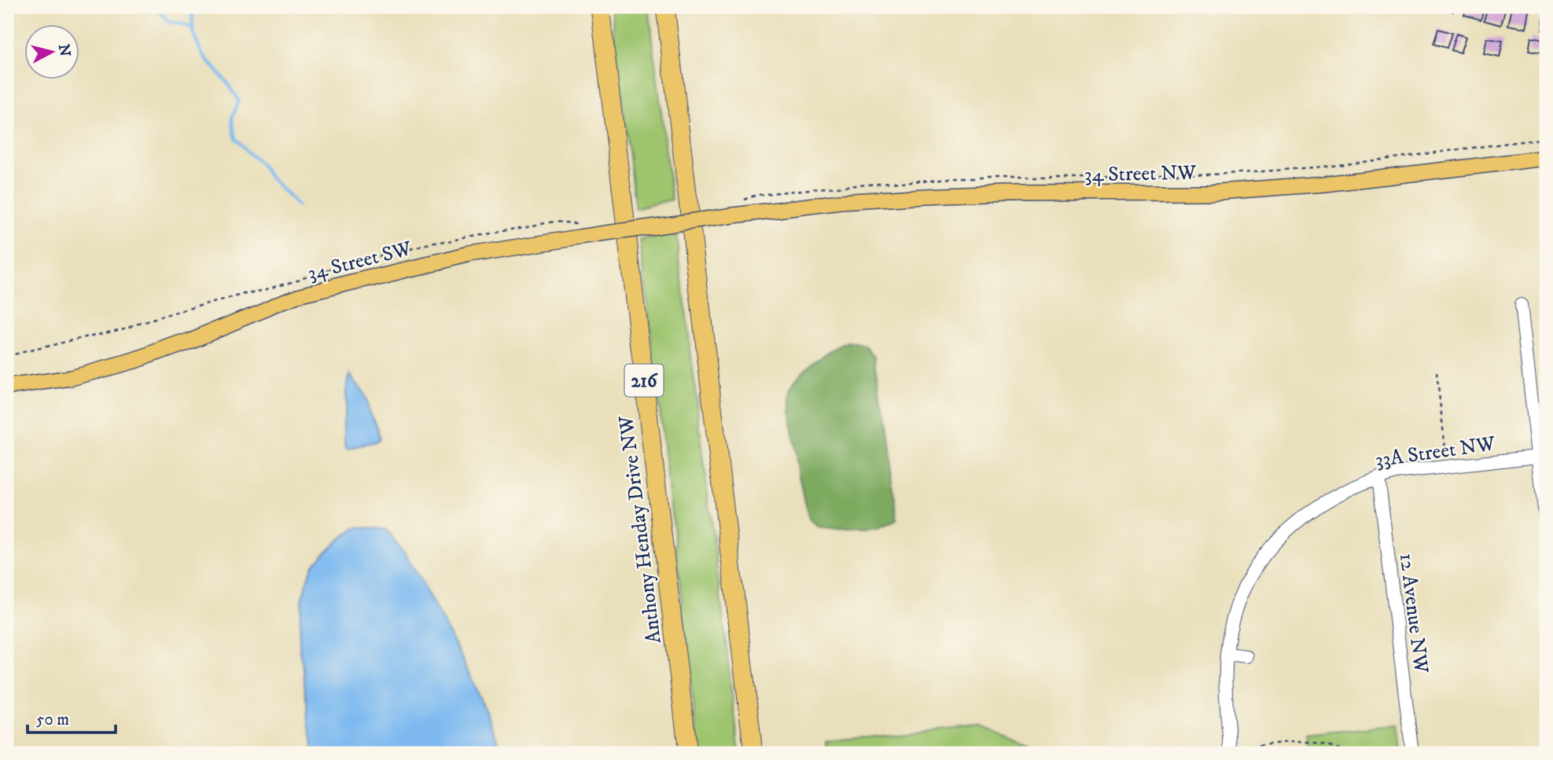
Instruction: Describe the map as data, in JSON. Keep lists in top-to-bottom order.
{
  "streets": {
    "highway": ["216", "Anthony Henday Drive NW"],
    "main road": ["34 Street NW", "34 Street SW"],
    "street": ["33A Street NW", "12 Avenue NW"]
  },
  "crossings": [
    ["34 Street NW", "34 Street SW"],
    ["33A Street NW", "12 Avenue NW"]
  ],
  "scale_bar": "50 m",
  "north": "right"
}
